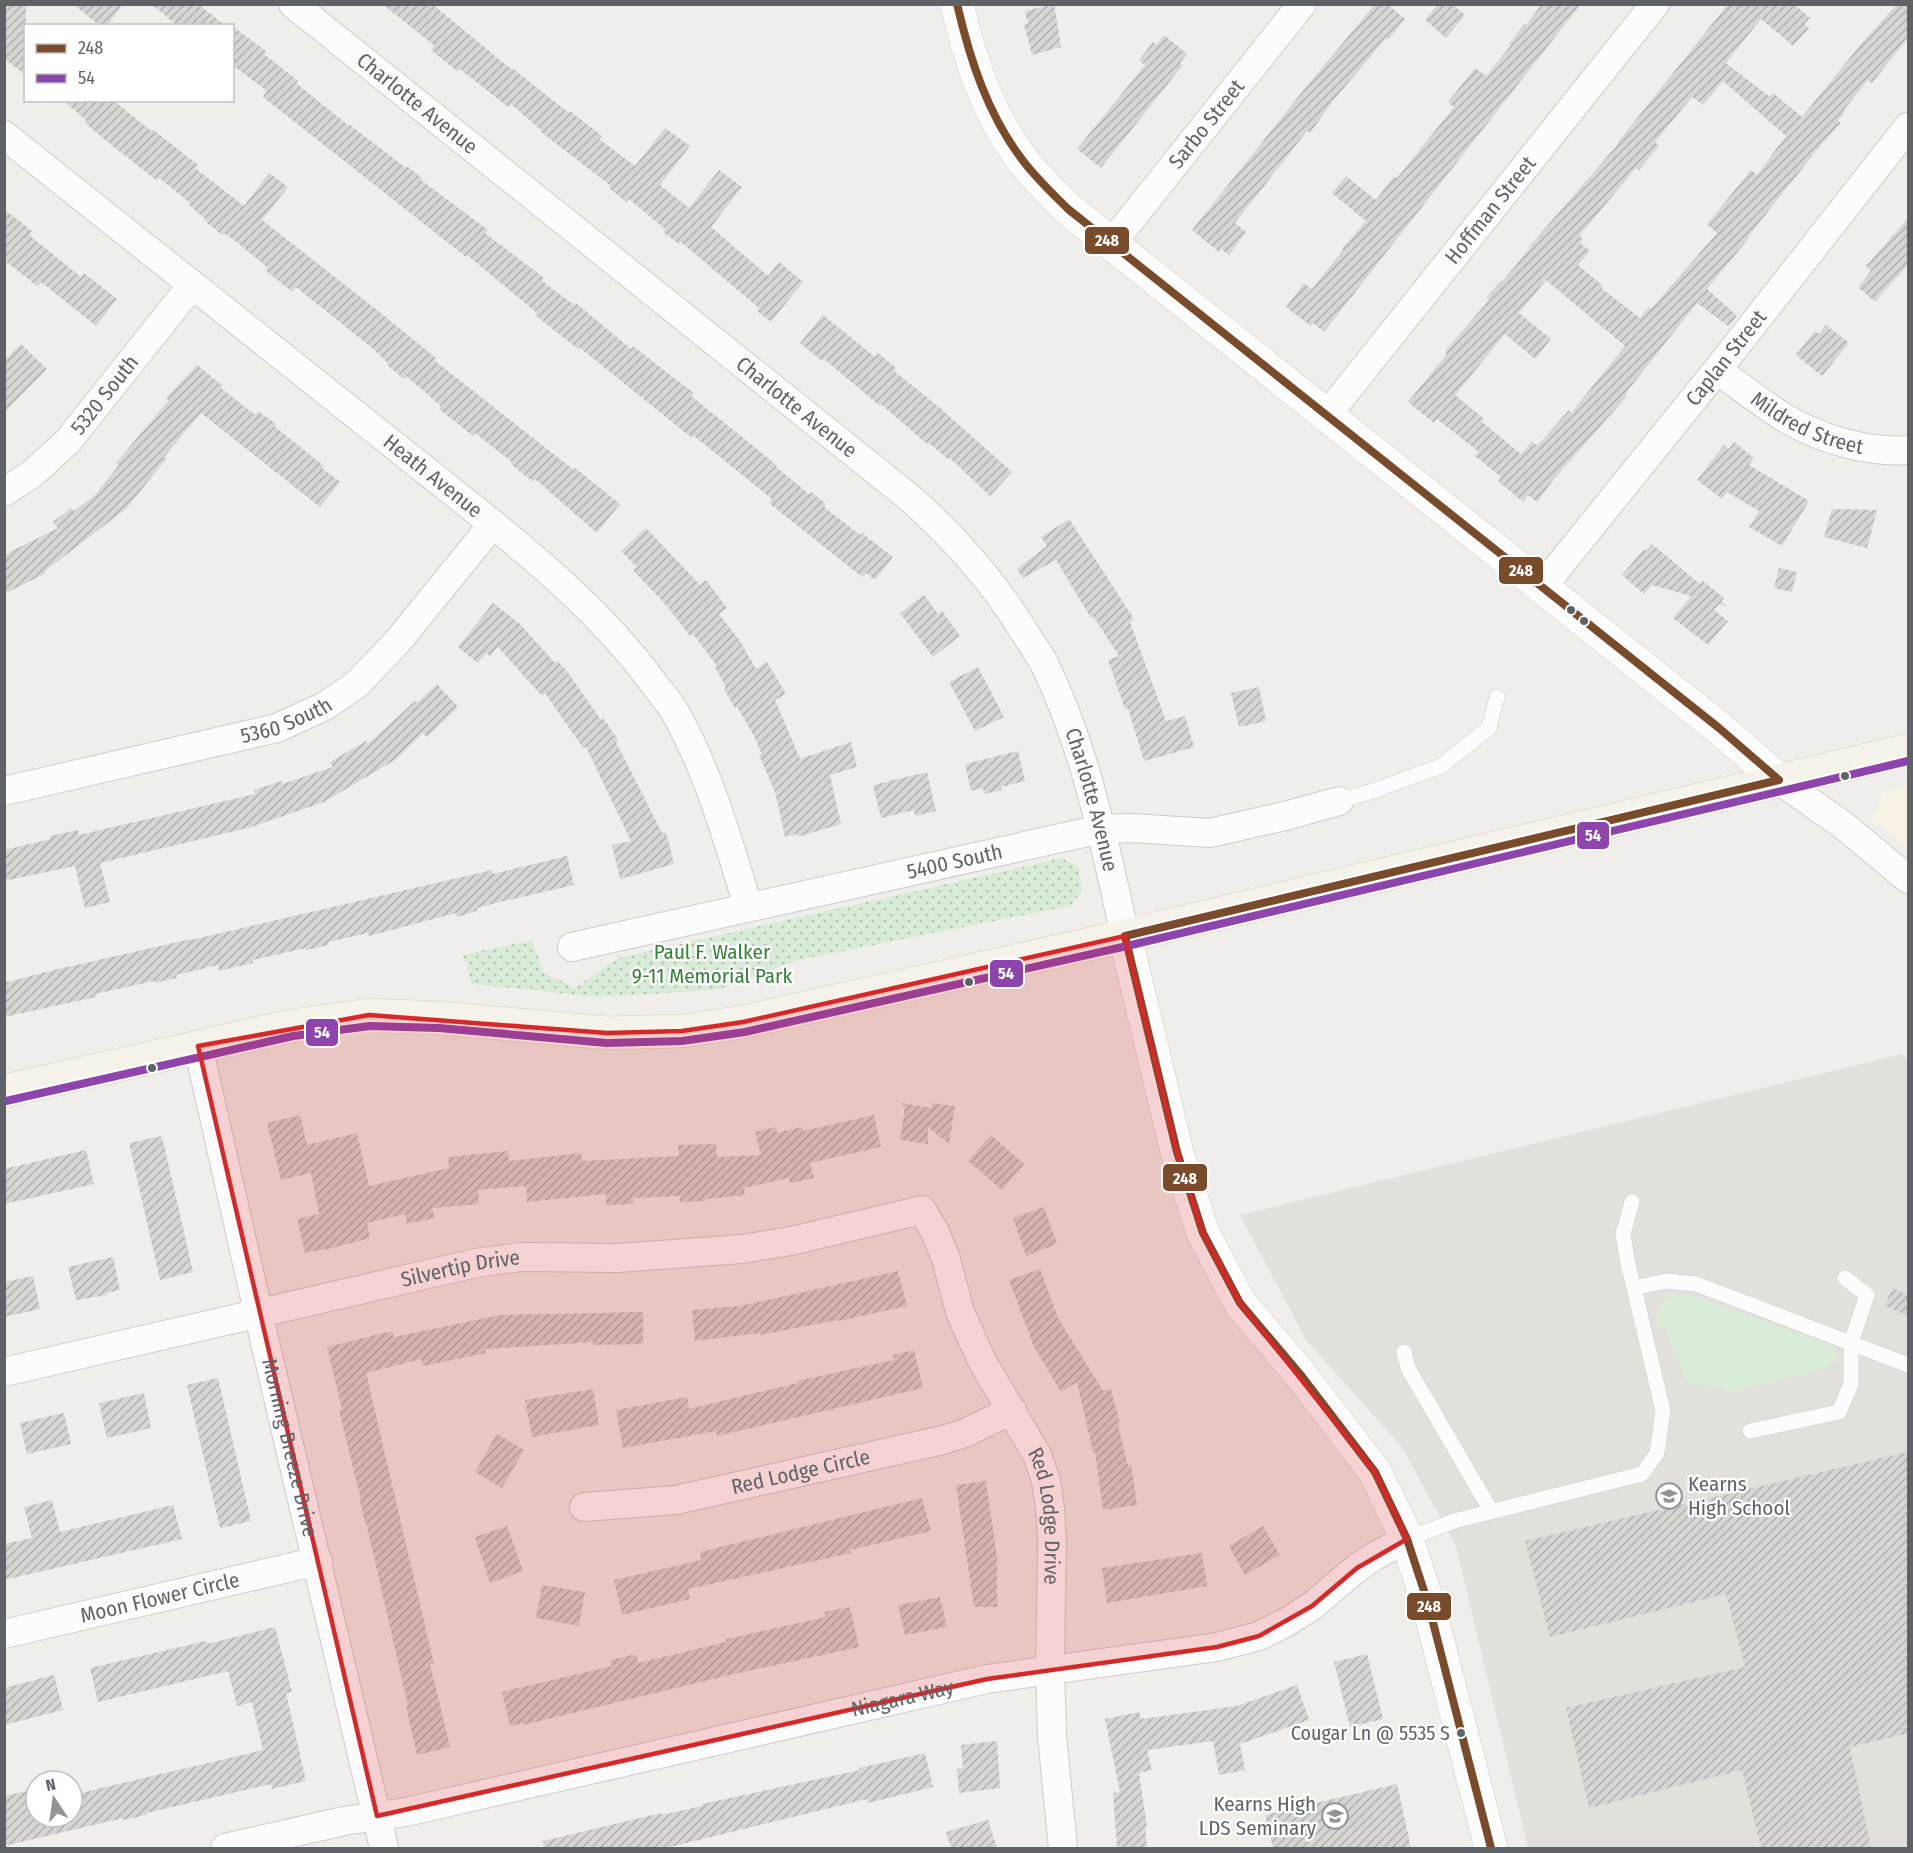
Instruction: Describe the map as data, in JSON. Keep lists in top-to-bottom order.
{
  "streets": {
    "street": [
      "Charlotte Avenue",
      "Sarbo Street",
      "Hoffman Street",
      "Caplan Street",
      "5320 South",
      "Mildred Street",
      "Heath Avenue",
      "5360 South",
      "5400 South",
      "Silvertip Drive",
      "Morning Breeze Drive",
      "Red Lodge Circle",
      "Red Lodge Drive",
      "Moon Flower Circle",
      "Niagara Way"
    ]
  },
  "crossings": [
    ["Charlotte Avenue", "5400 South"],
    ["Caplan Street", "Mildred Street"],
    ["5320 South", "Heath Avenue"],
    ["Heath Avenue", "5360 South"],
    ["Heath Avenue", "5400 South"],
    ["Silvertip Drive", "Morning Breeze Drive"],
    ["Silvertip Drive", "Red Lodge Drive"],
    ["Morning Breeze Drive", "Moon Flower Circle"],
    ["Morning Breeze Drive", "Niagara Way"],
    ["Red Lodge Circle", "Red Lodge Drive"],
    ["Red Lodge Drive", "Niagara Way"]
  ],
  "parks": ["Paul F. Walker 9-11 Memorial Park"],
  "places": {
    "school or university": ["Kearns High School", "Kearns High LDS Seminary"],
    "other": ["Cougar Ln @ 5535 S"]
  },
  "lines": ["transit line 248", "transit line 54"],
  "legend": ["248", "54"],
  "north": "top"
}
